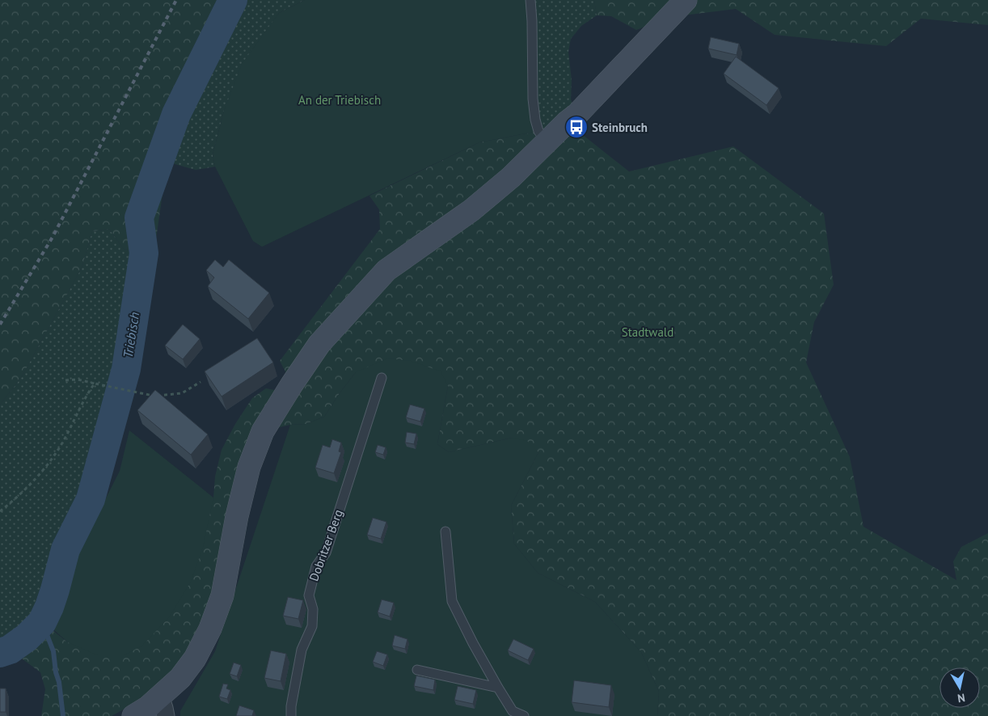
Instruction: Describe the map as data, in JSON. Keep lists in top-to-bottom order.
{
  "streets": {
    "lane": ["Dobritzer Berg"]
  },
  "water": ["Triebisch"],
  "parks": ["An der Triebisch", "Stadtwald"],
  "places": {
    "bus stop": ["Steinbruch"]
  },
  "north": "bottom"
}
